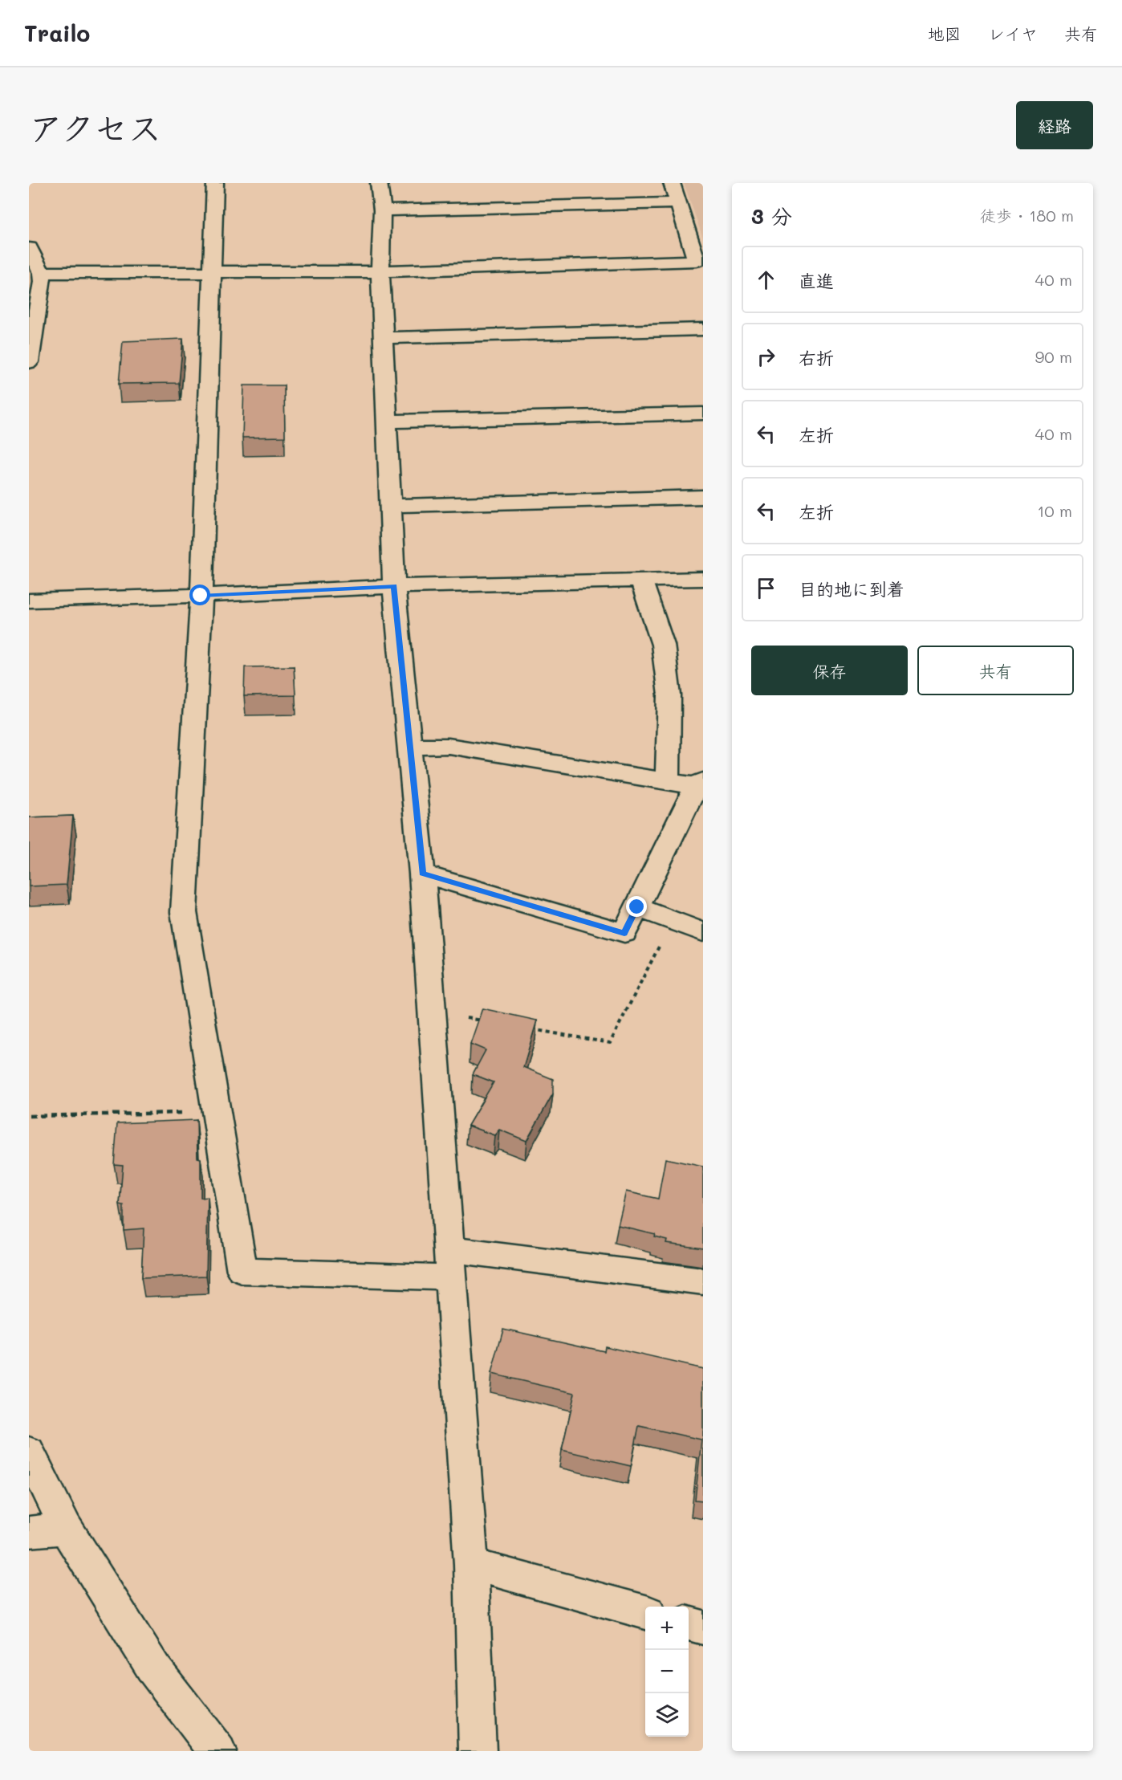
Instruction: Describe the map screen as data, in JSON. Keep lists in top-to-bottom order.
{
  "page": {
    "header": "Trailo",
    "nav": ["地図", "レイヤ", "共有"],
    "title": "アクセス",
    "buttons": [
      "経路",
      ["保存", "共有"]
    ],
    "heading": ["3 分", "徒歩 · 180 m"],
    "list": [
      ["直進", "40 m"],
      ["右折", "90 m"],
      ["左折", "40 m"],
      ["左折", "10 m"],
      "目的地に到着"
    ],
    "map_buttons": ["+", "−"]
  }
}
